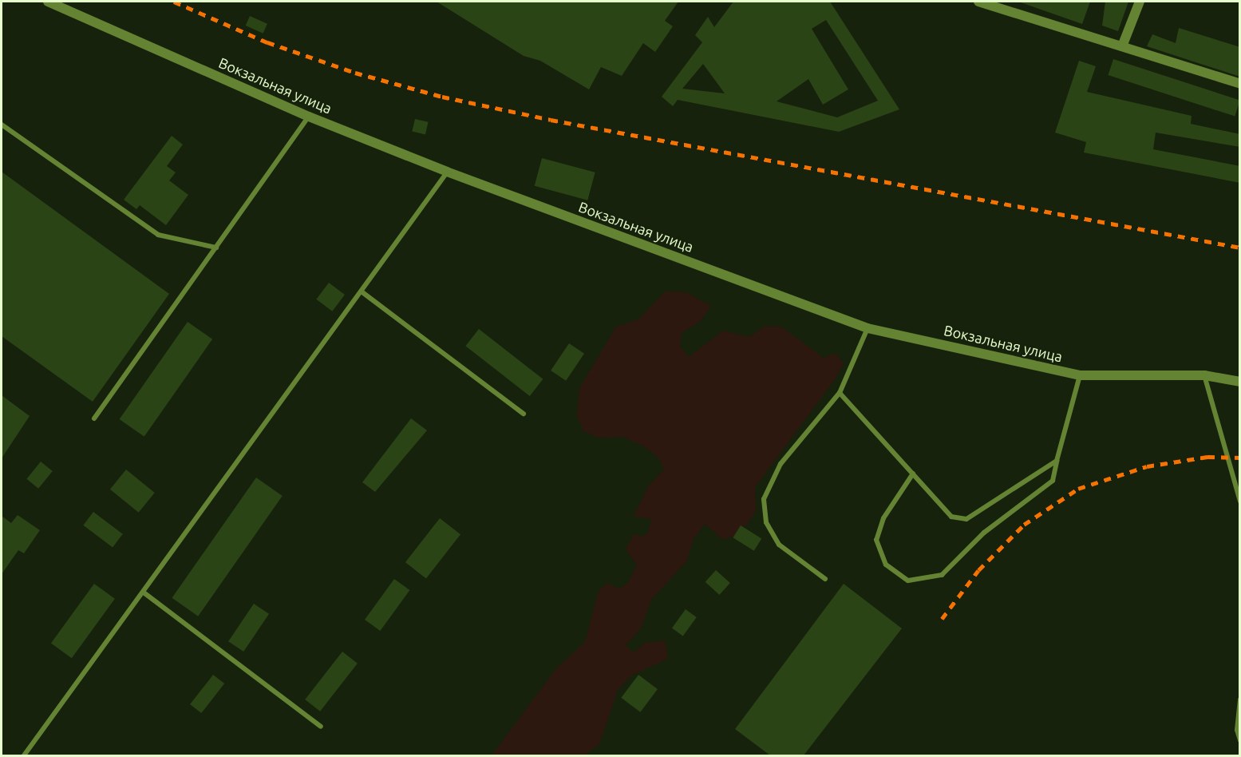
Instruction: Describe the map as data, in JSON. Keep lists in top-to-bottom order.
{
  "streets": {
    "street": ["Вокзальная улица"]
  }
}
